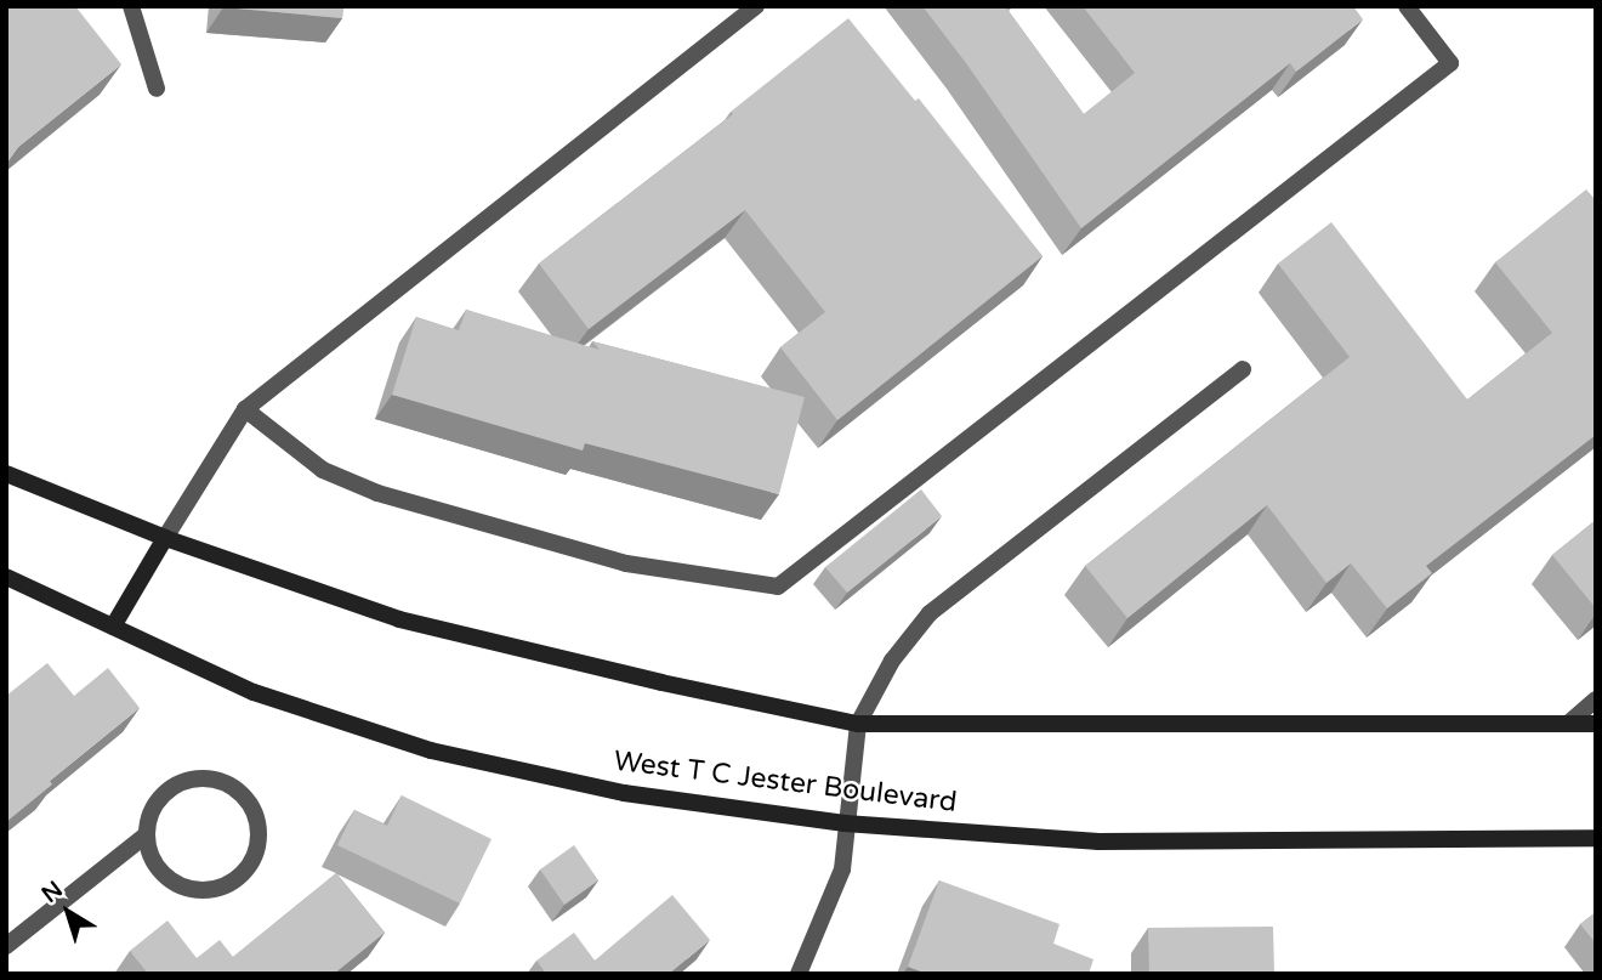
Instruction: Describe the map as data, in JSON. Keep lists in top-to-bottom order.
{
  "streets": {
    "main road": ["West T C Jester Boulevard"]
  },
  "north": "top left"
}
